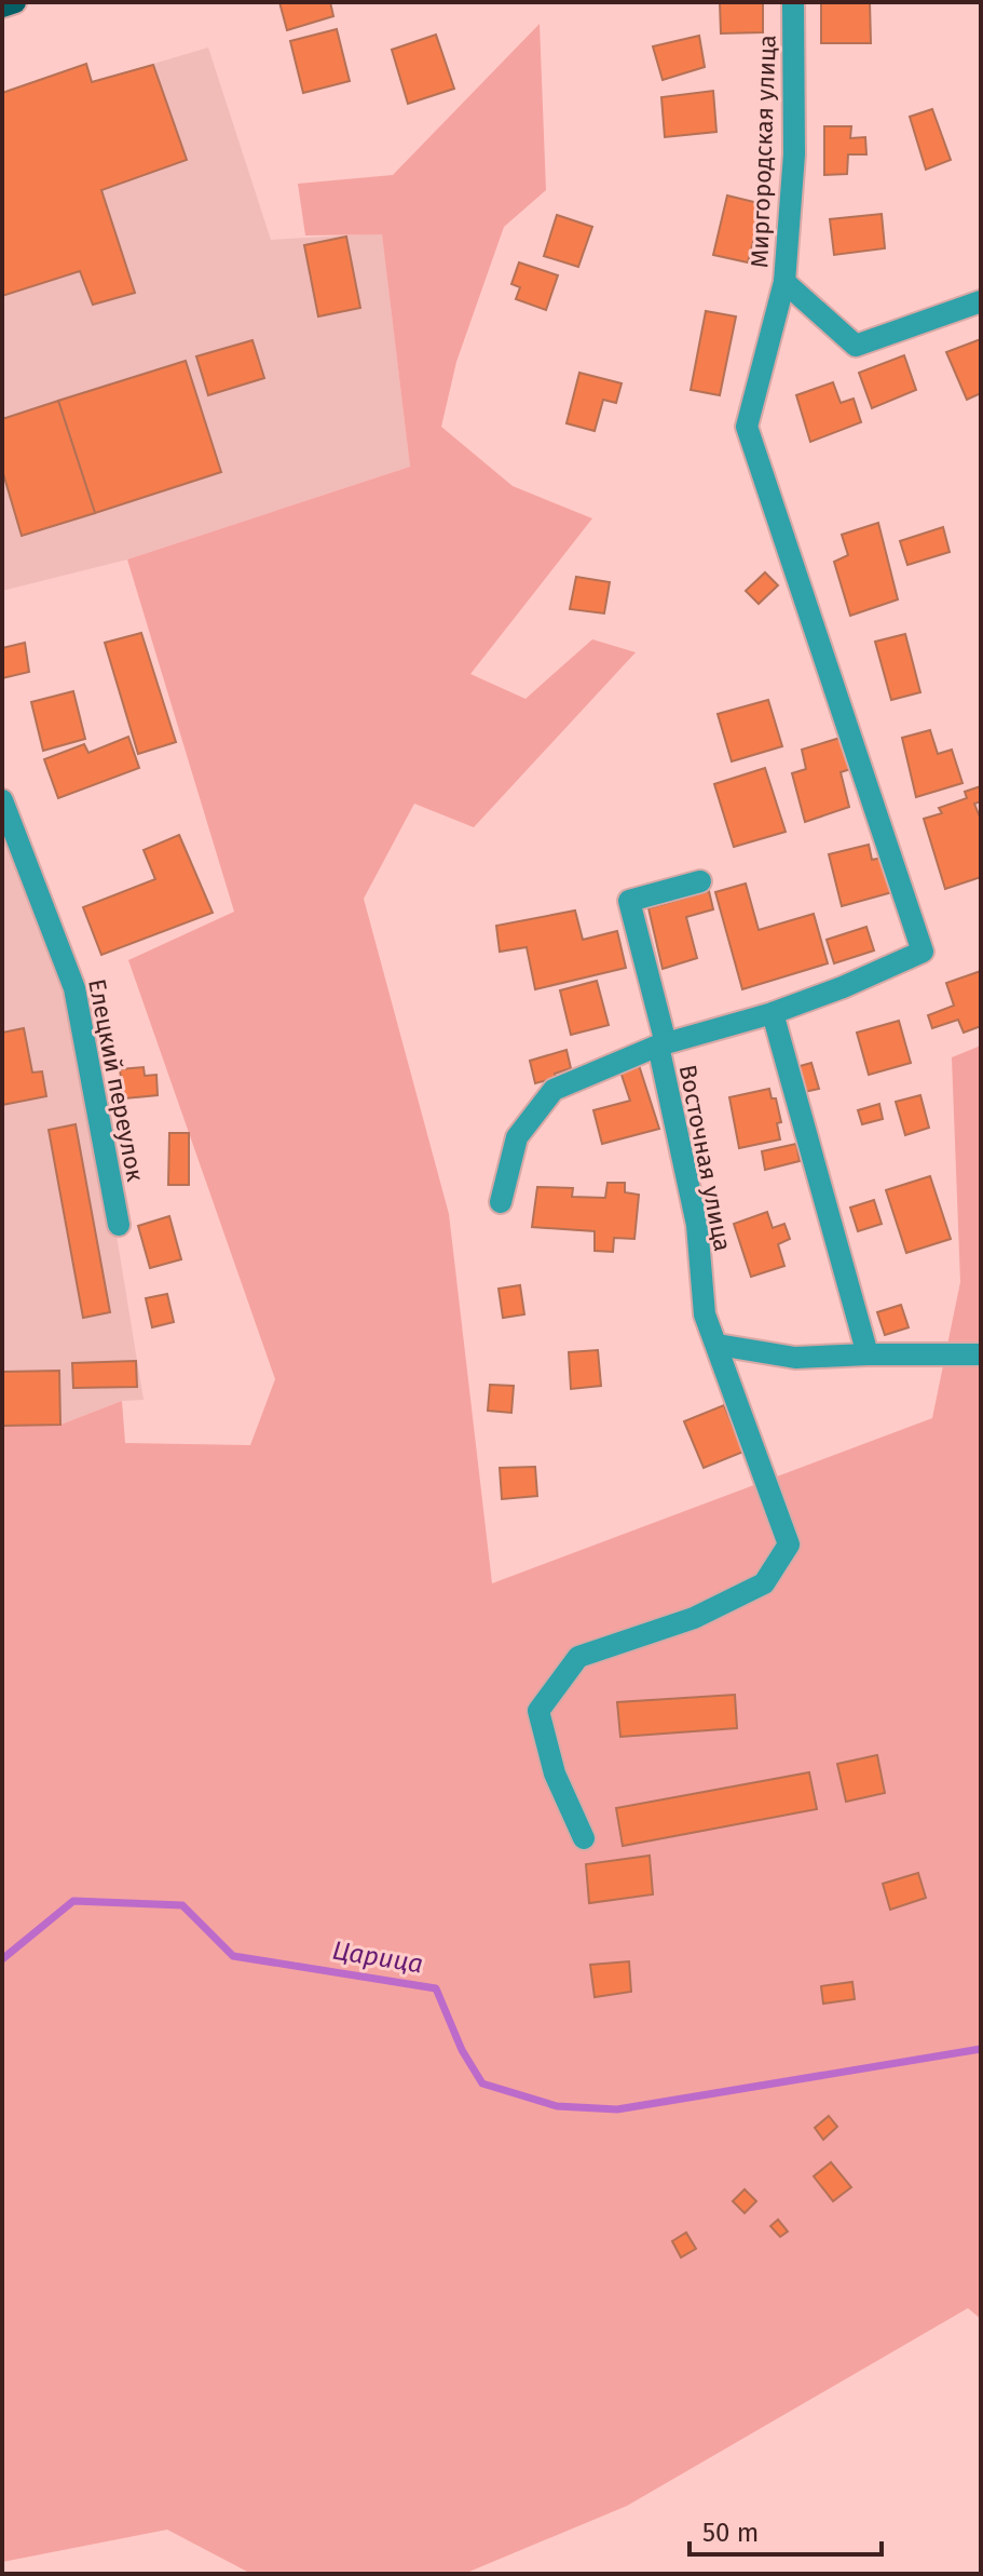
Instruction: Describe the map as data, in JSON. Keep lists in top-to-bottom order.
{
  "streets": {
    "street": ["Миргородская улица", "Елецкий переулок", "Восточная улица"]
  },
  "crossings": [
    ["Миргородская улица", "Восточная улица"]
  ],
  "water": ["Царица"],
  "scale_bar": "50 m"
}
